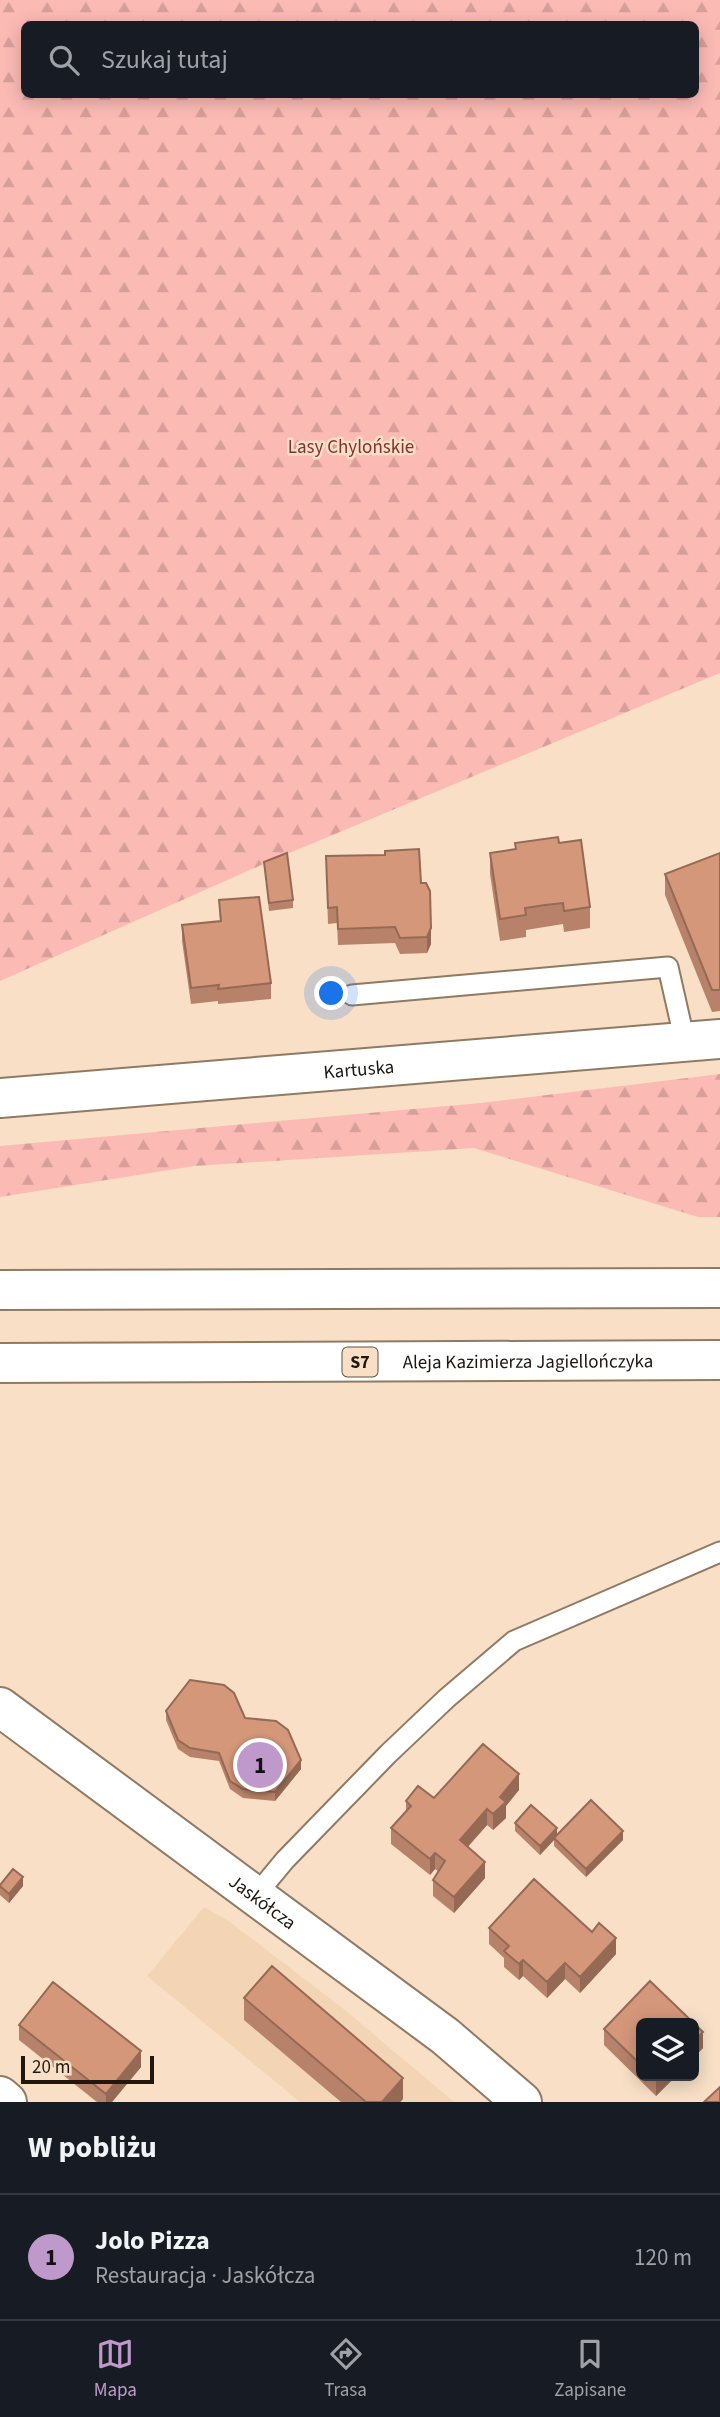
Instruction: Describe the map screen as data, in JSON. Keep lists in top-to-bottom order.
{
  "streets": {
    "main road": [
      "Kartuska",
      "Aleja Kazimierza Jagiellończyka",
      "S7",
      "Jaskółcza"
    ]
  },
  "parks": ["Lasy Chylońskie"],
  "scale_bar": "20 m",
  "page": {
    "search": "Szukaj tutaj",
    "pins": "1",
    "scale": "20 m",
    "heading": "W pobliżu",
    "list": [
      {
        "mark": "1",
        "name": "Jolo Pizza",
        "note": "Restauracja · Jaskółcza",
        "value": "120 m"
      }
    ],
    "nav": ["Mapa", "Trasa", "Zapisane"]
  }
}
